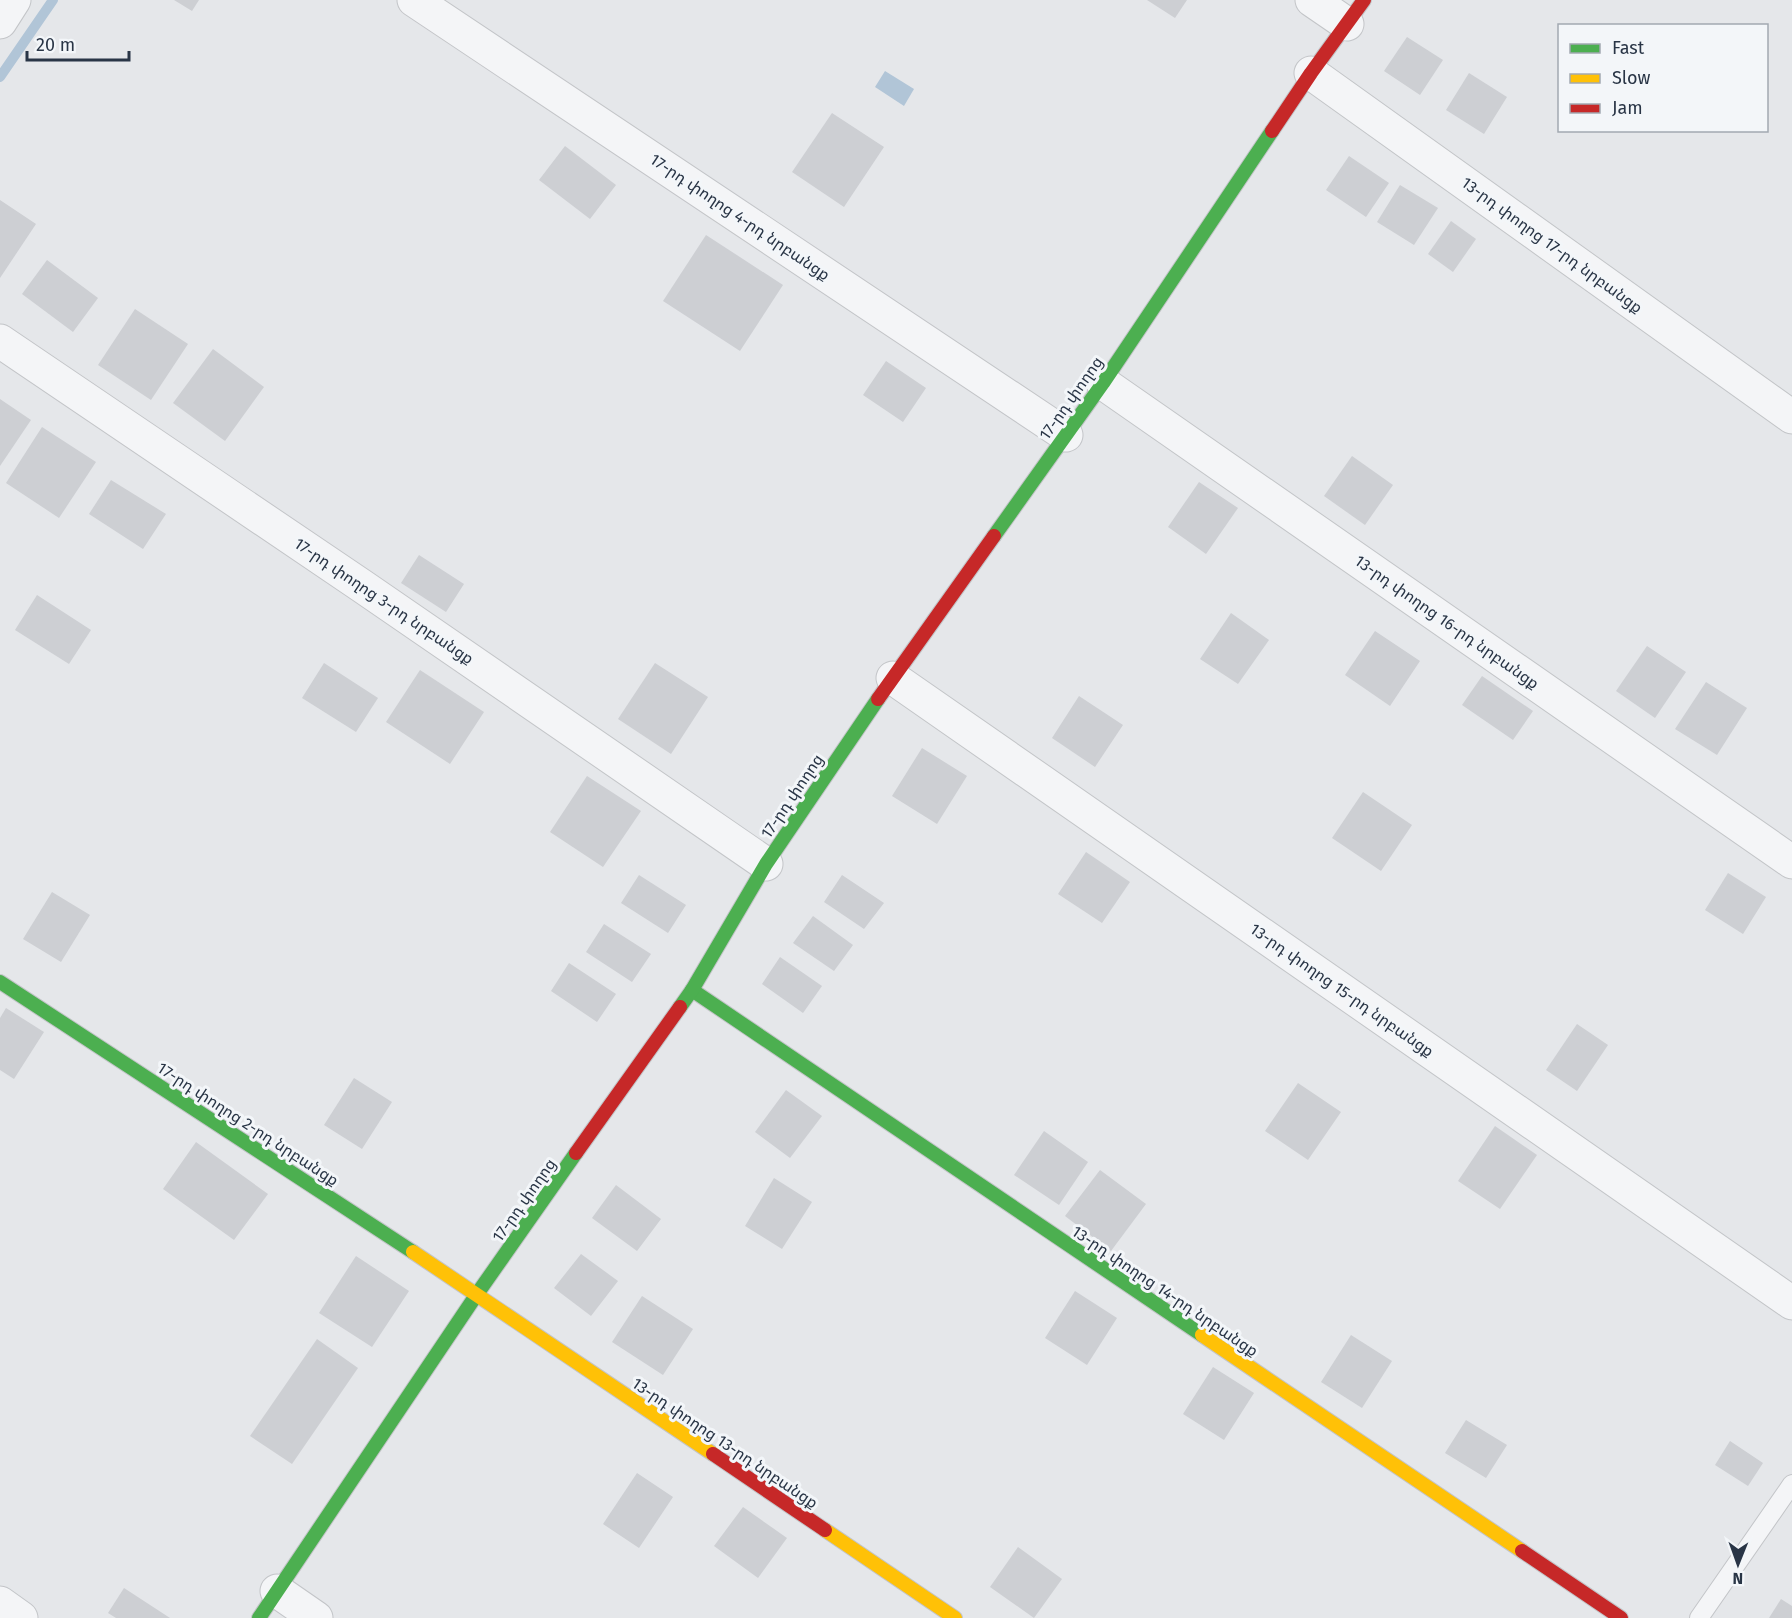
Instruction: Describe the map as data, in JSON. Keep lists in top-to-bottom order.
{
  "streets": {
    "street": [
      "17-րդ փողոց 4-րդ նրբանցք",
      "13-րդ փողոց 17-րդ նրբանցք",
      "17-րդ փողոց",
      "17-րդ փողոց 3-րդ նրբանցք",
      "13-րդ փողոց 16-րդ նրբանցք",
      "13-րդ փողոց 15-րդ նրբանցք",
      "17-րդ փողոց 2-րդ նրբանցք",
      "13-րդ փողոց 14-րդ նրբանցք",
      "13-րդ փողոց 13-րդ նրբանցք"
    ]
  },
  "crossings": [
    ["17-րդ փողոց 4-րդ նրբանցք", "17-րդ փողոց"],
    ["13-րդ փողոց 17-րդ նրբանցք", "17-րդ փողոց"],
    ["17-րդ փողոց", "17-րդ փողոց 3-րդ նրբանցք"],
    ["17-րդ փողոց", "13-րդ փողոց 16-րդ նրբանցք"],
    ["17-րդ փողոց", "13-րդ փողոց 15-րդ նրբանցք"],
    ["17-րդ փողոց", "17-րդ փողոց 2-րդ նրբանցք"],
    ["17-րդ փողոց", "13-րդ փողոց 14-րդ նրբանցք"],
    ["17-րդ փողոց", "13-րդ փողոց 13-րդ նրբանցք"],
    ["17-րդ փողոց 2-րդ նրբանցք", "13-րդ փողոց 13-րդ նրբանցք"]
  ],
  "legend": ["Fast", "Slow", "Jam"],
  "scale_bar": "20 m",
  "north": "bottom"
}
